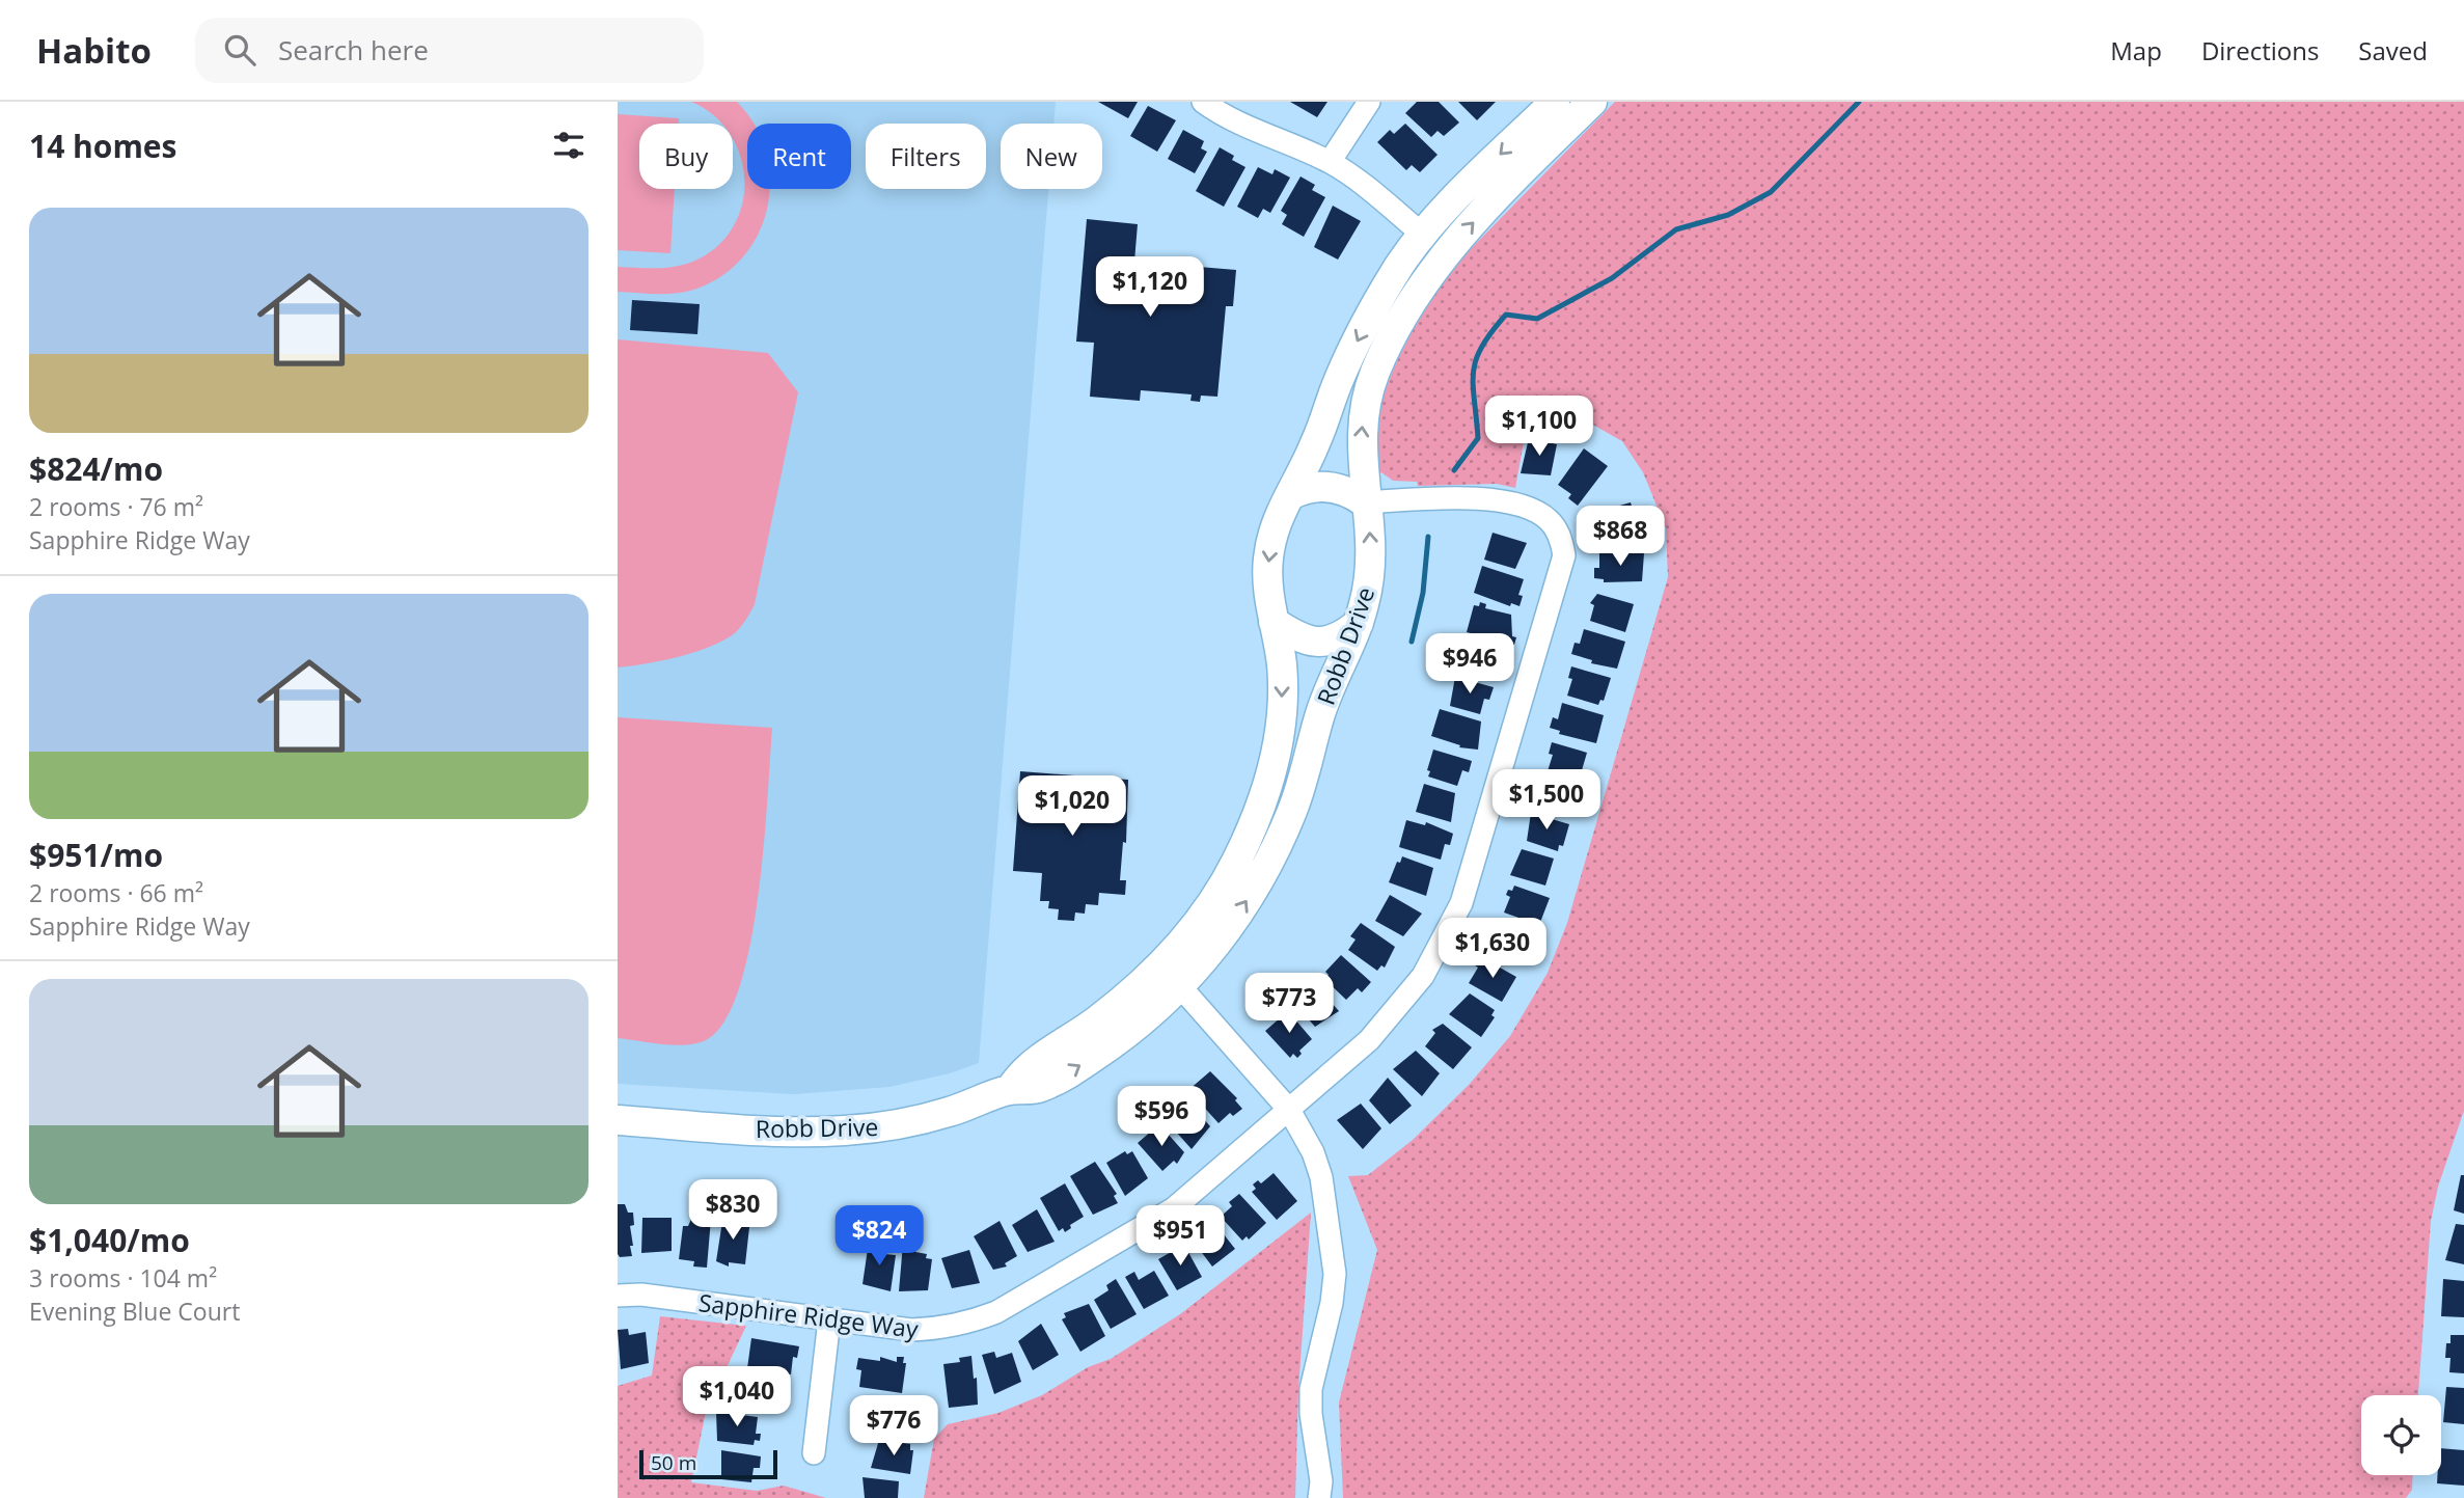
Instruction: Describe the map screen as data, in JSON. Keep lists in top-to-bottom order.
{
  "streets": {
    "street": ["Robb Drive", "Sapphire Ridge Way"]
  },
  "crossings": [
    ["Robb Drive", "Sapphire Ridge Way"]
  ],
  "scale_bar": "50 m",
  "page": {
    "header": "Habito",
    "search": "Search here",
    "nav": ["Map", "Directions", "Saved"],
    "heading": "14 homes",
    "chip": [
      "Buy",
      "Rent",
      "Filters",
      "New"
    ],
    "list": [
      {
        "name": "$824/mo",
        "note": "2 rooms · 76 m² · Sapphire Ridge Way"
      },
      {
        "name": "$951/mo",
        "note": "2 rooms · 66 m² · Sapphire Ridge Way"
      },
      {
        "name": "$1,040/mo",
        "note": "3 rooms · 104 m² · Evening Blue Court"
      }
    ],
    "price": [
      "$1,120",
      "$1,100",
      "$868",
      "$946",
      "$1,500",
      "$1,020",
      "$1,630",
      "$773",
      "$596",
      "$830",
      "$824",
      "$951",
      "$1,040",
      "$776"
    ],
    "scale": "50 m"
  }
}
